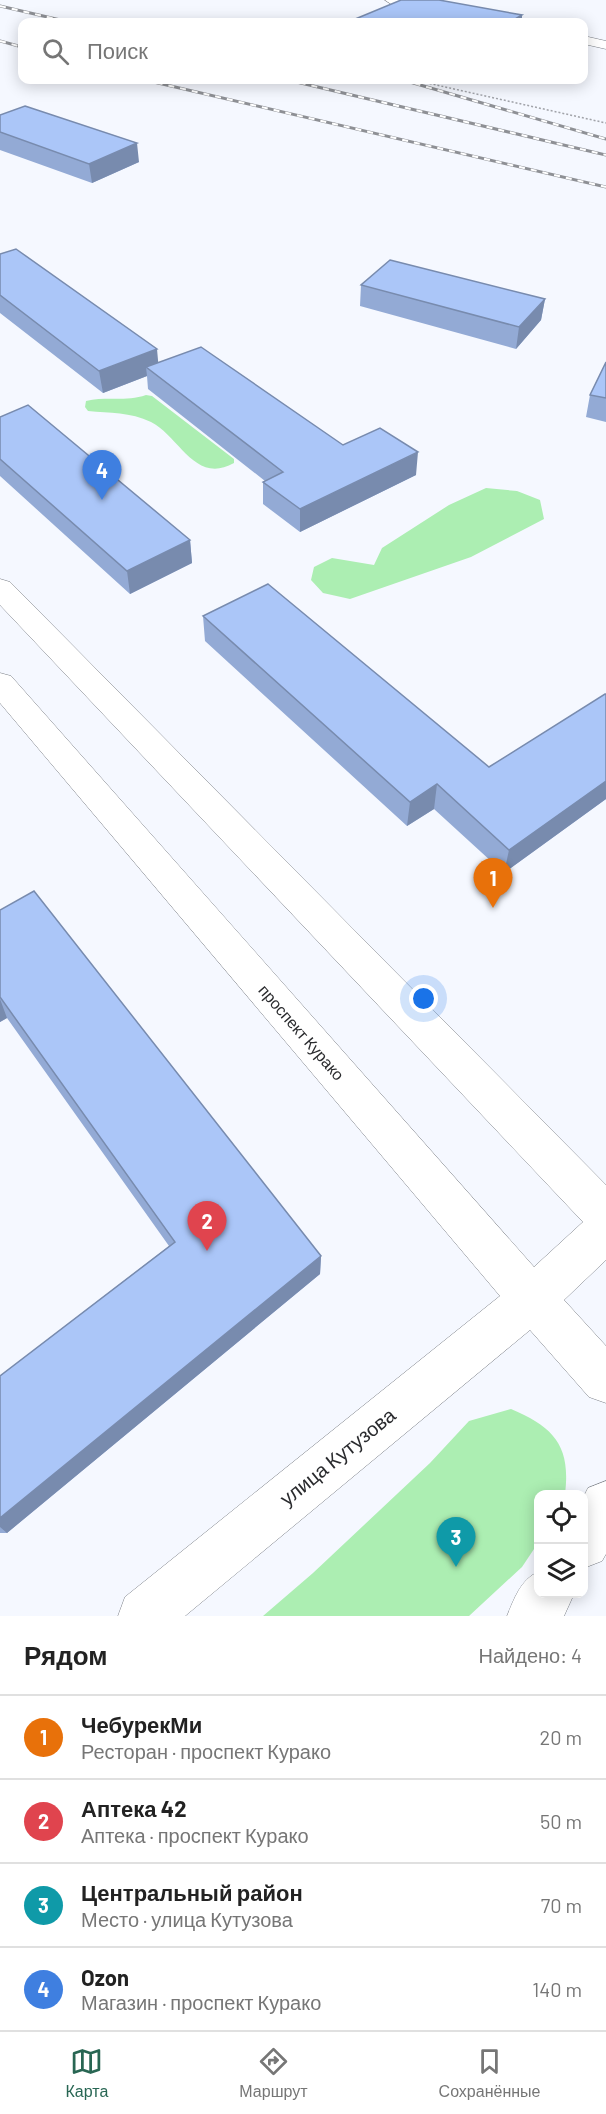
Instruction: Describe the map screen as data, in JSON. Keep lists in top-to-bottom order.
{
  "streets": {
    "main road": ["проспект Курако", "улица Кутузова"]
  },
  "crossings": [
    ["проспект Курако", "улица Кутузова"]
  ],
  "page": {
    "search": "Поиск",
    "pins": [
      "4",
      "1",
      "2",
      "3"
    ],
    "heading": ["Рядом", "Найдено: 4"],
    "list": [
      {
        "mark": "1",
        "name": "ЧебурекМи",
        "note": "Ресторан · проспект Курако",
        "value": "20 m"
      },
      {
        "mark": "2",
        "name": "Аптека 42",
        "note": "Аптека · проспект Курако",
        "value": "50 m"
      },
      {
        "mark": "3",
        "name": "Центральный район",
        "note": "Место · улица Кутузова",
        "value": "70 m"
      },
      {
        "mark": "4",
        "name": "Ozon",
        "note": "Магазин · проспект Курако",
        "value": "140 m"
      }
    ],
    "nav": ["Карта", "Маршрут", "Сохранённые"]
  }
}
